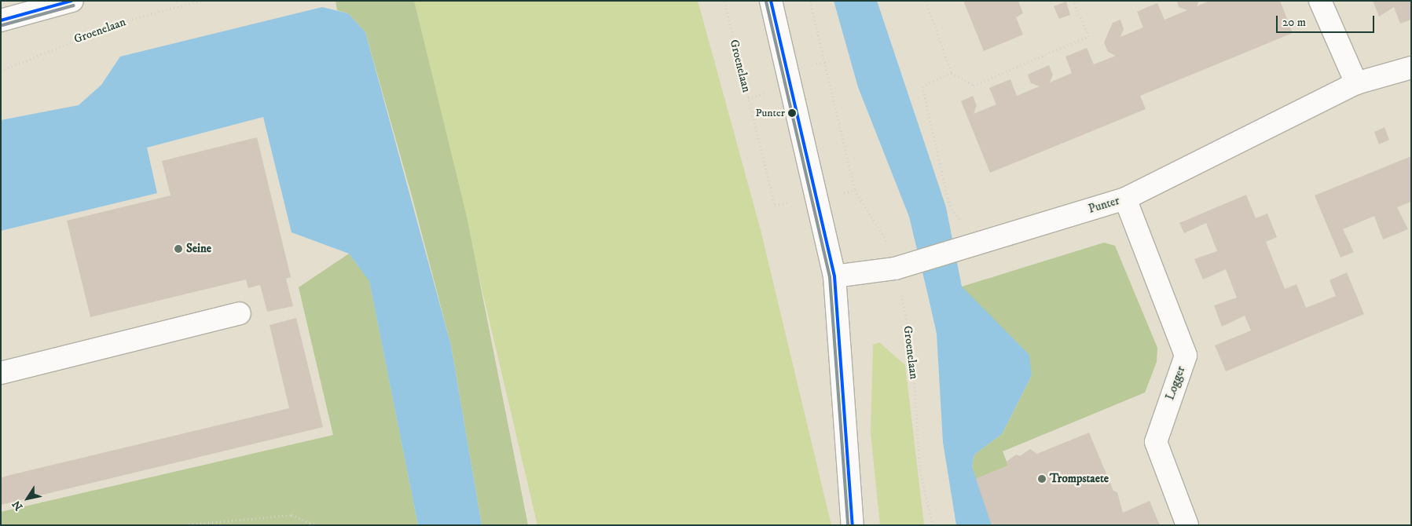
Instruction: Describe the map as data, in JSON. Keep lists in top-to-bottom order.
{
  "streets": {
    "street": ["Punter", "Logger"],
    "path": ["Groenelaan"]
  },
  "crossings": [
    ["Groenelaan", "Punter"],
    ["Punter", "Logger"]
  ],
  "places": ["Punter", "Seine", "Trompstaete"],
  "scale_bar": "20 m",
  "north": "bottom left"
}
